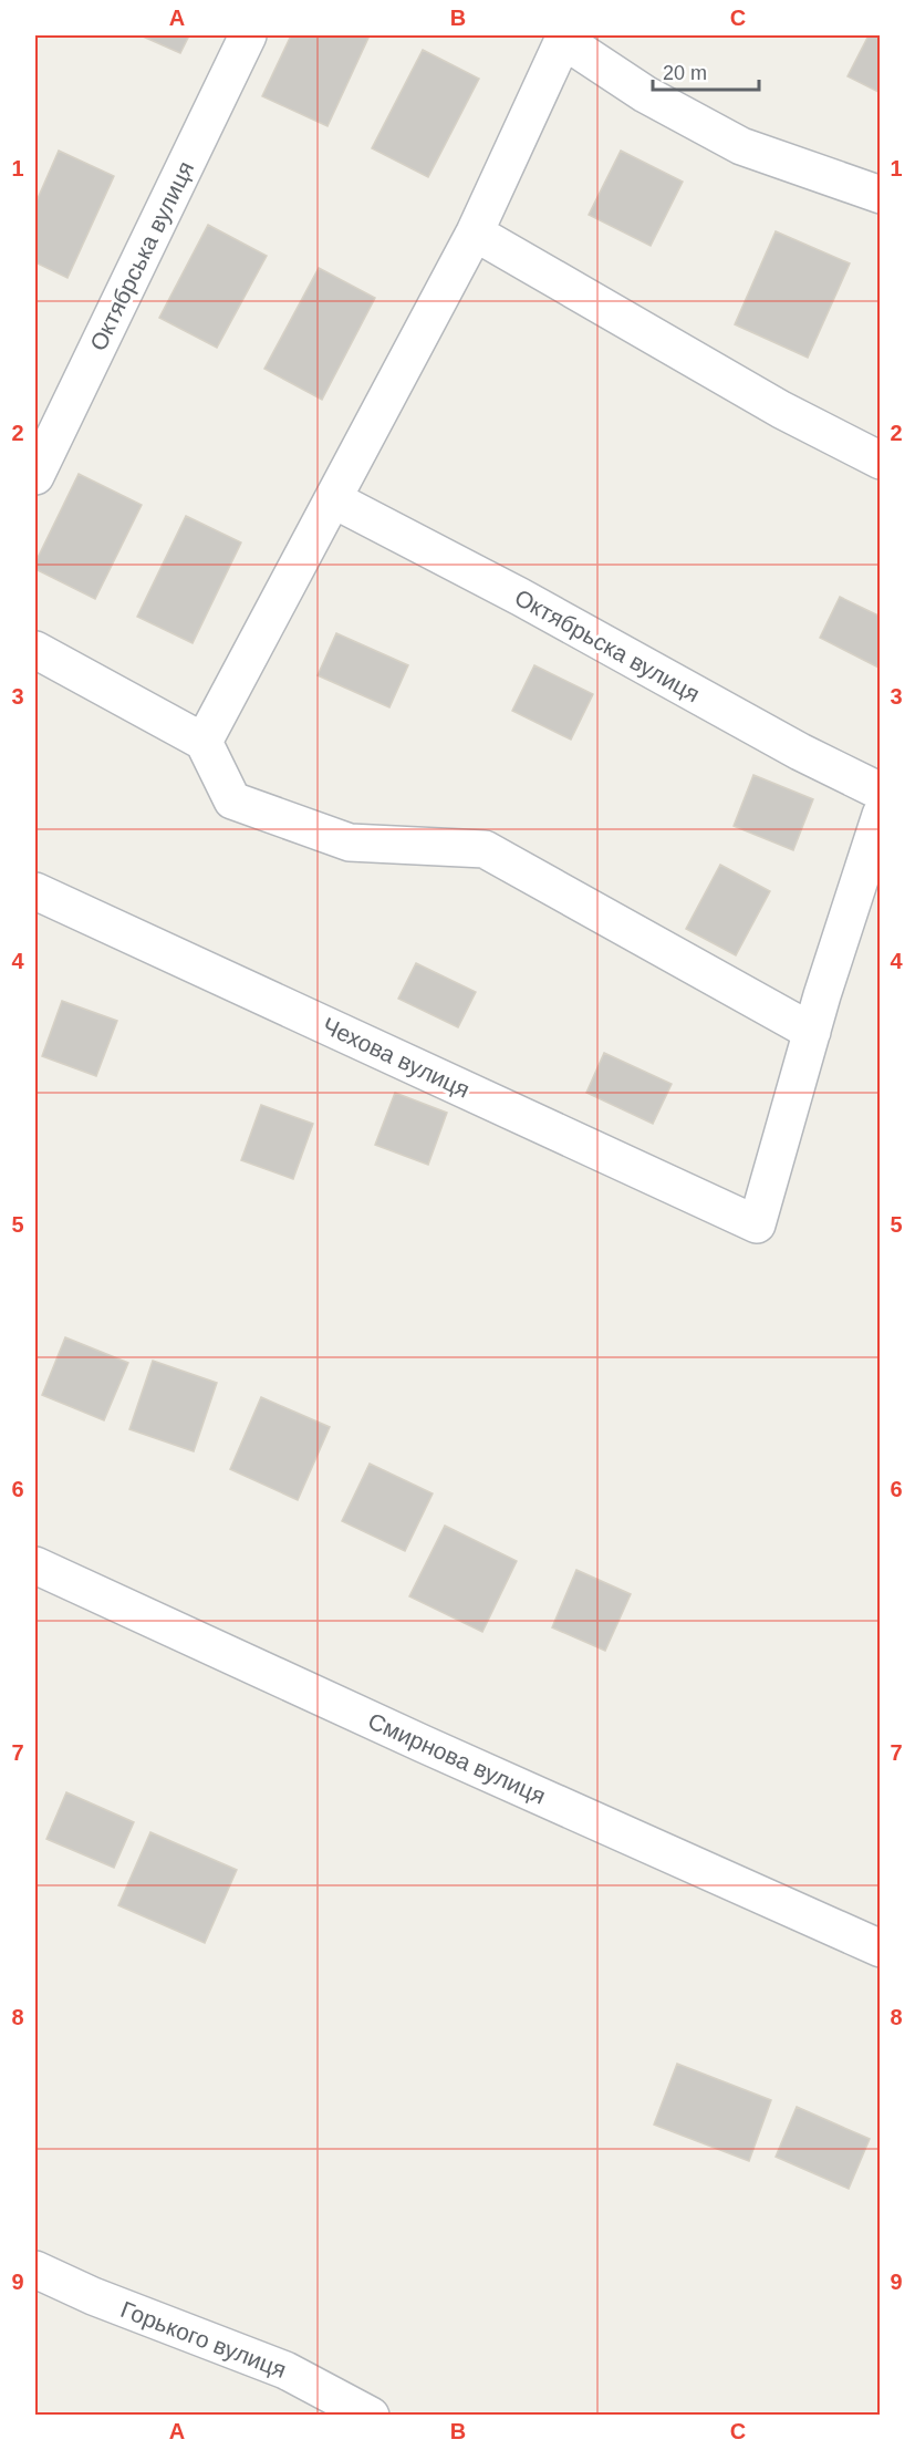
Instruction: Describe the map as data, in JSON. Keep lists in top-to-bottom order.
{
  "streets": {
    "street": [
      "Октябрська вулиця",
      "Октябрьска вулиця",
      "Чехова вулиця",
      "Смирнова вулиця",
      "Горького вулиця"
    ]
  },
  "scale_bar": "20 m",
  "grid": {
    "columns": ["A", "B", "C"],
    "rows": [
      "1",
      "2",
      "3",
      "4",
      "5",
      "6",
      "7",
      "8",
      "9"
    ]
  }
}
